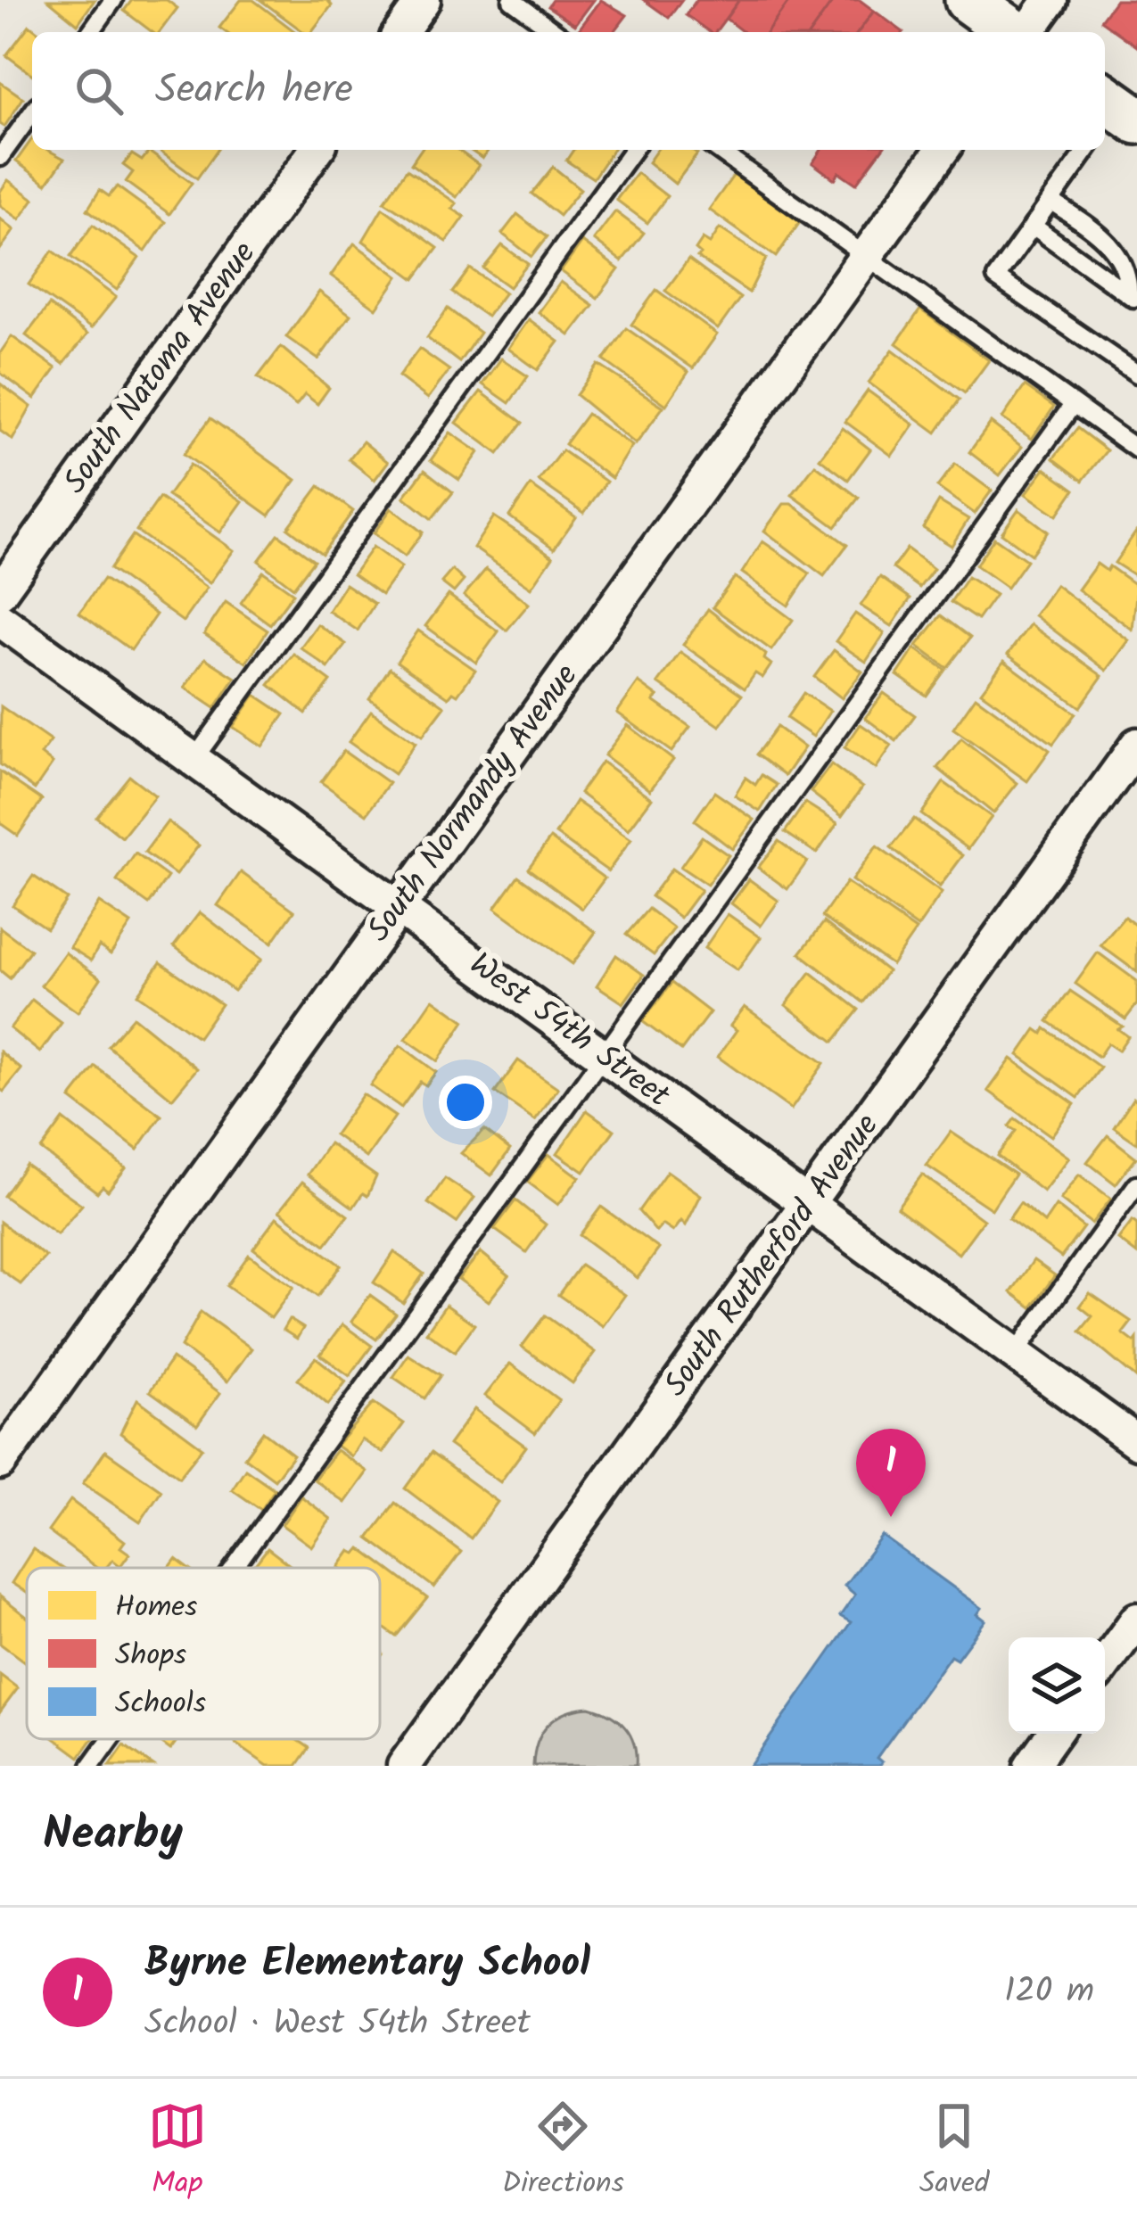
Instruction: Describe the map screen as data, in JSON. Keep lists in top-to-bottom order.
{
  "streets": {
    "street": [
      "South Natoma Avenue",
      "South Normandy Avenue",
      "West 54th Street",
      "South Rutherford Avenue"
    ]
  },
  "crossings": [
    ["South Normandy Avenue", "West 54th Street"],
    ["West 54th Street", "South Rutherford Avenue"]
  ],
  "legend": ["Homes", "Shops", "Schools"],
  "page": {
    "search": "Search here",
    "pins": "1",
    "heading": "Nearby",
    "list": [
      {
        "mark": "1",
        "name": "Byrne Elementary School",
        "note": "School · West 54th Street",
        "value": "120 m"
      }
    ],
    "nav": ["Map", "Directions", "Saved"]
  }
}
